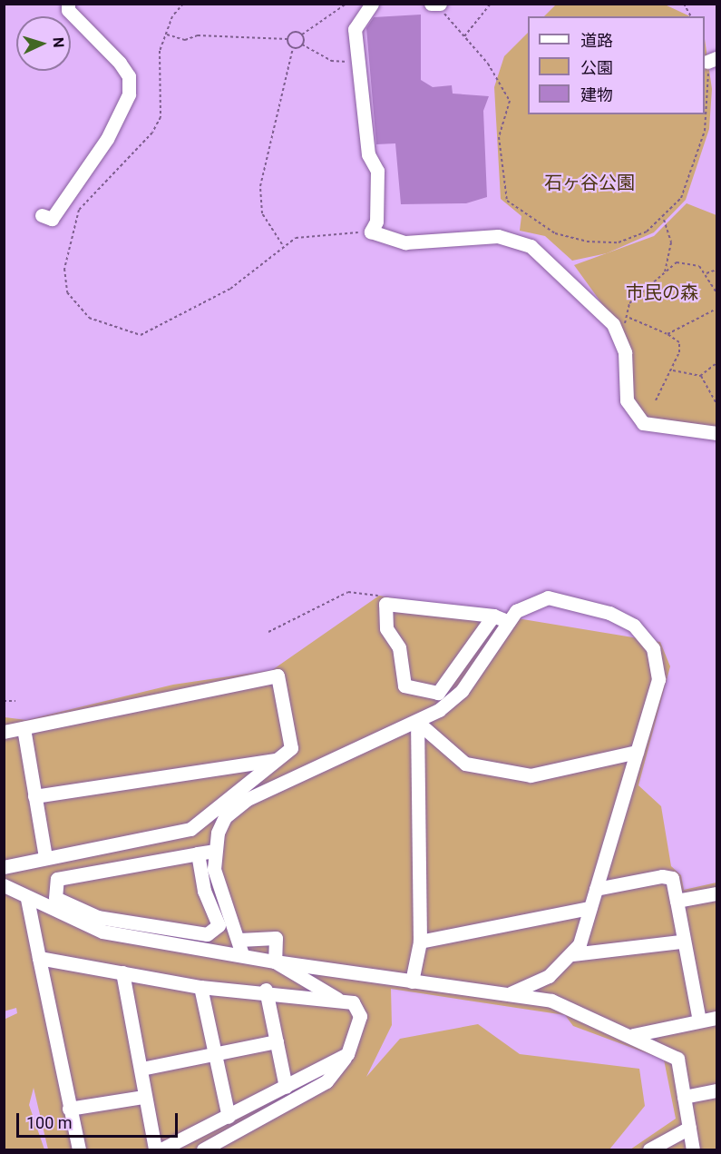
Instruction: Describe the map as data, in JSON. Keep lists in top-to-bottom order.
{
  "parks": ["石ヶ谷公園", "市民の森"],
  "legend": ["道路", "公園", "建物"],
  "scale_bar": "100 m",
  "north": "right"
}
